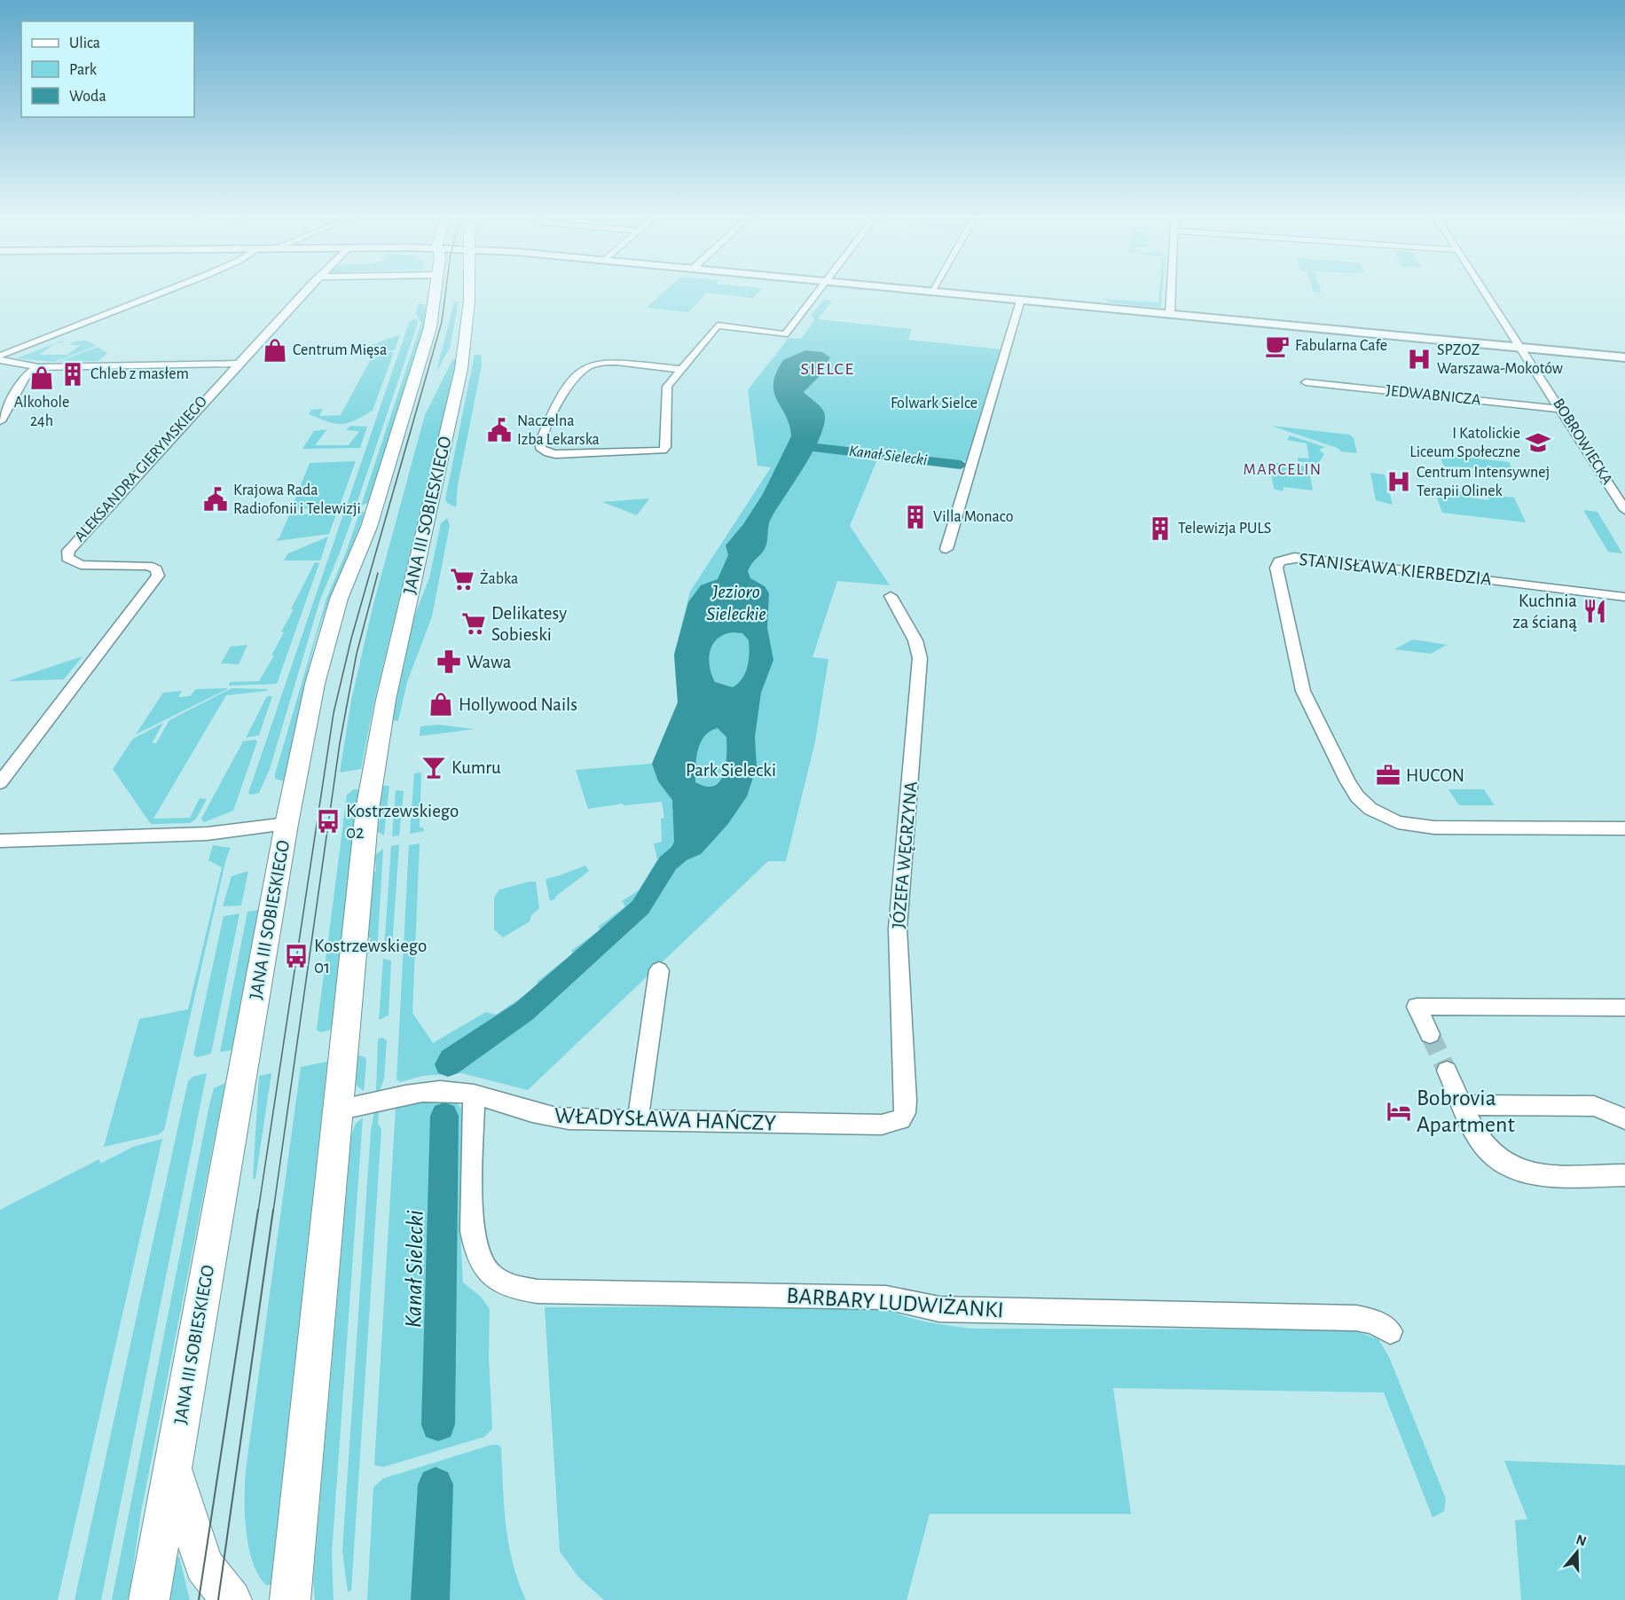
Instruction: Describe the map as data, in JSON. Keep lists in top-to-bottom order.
{
  "streets": {
    "main road": ["JANA III SOBIESKIEGO"],
    "street": [
      "JEDWABNICZA",
      "BOBROWIECKA",
      "ALEKSANDRA GIERYMSKIEGO",
      "STANISŁAWA KIERBEDZIA",
      "JÓZEFA WĘGRZYNA",
      "WŁADYSŁAWA HAŃCZY",
      "BARBARY LUDWIŻANKI"
    ]
  },
  "crossings": [
    ["JEDWABNICZA", "BOBROWIECKA"],
    ["JANA III SOBIESKIEGO", "WŁADYSŁAWA HAŃCZY"],
    ["JÓZEFA WĘGRZYNA", "WŁADYSŁAWA HAŃCZY"],
    ["WŁADYSŁAWA HAŃCZY", "BARBARY LUDWIŻANKI"]
  ],
  "districts": ["SIELCE", "MARCELIN"],
  "water": ["Kanał Sielecki", "Jezioro Sieleckie"],
  "parks": ["Folwark Sielce", "Park Sielecki"],
  "places": {
    "cafe": ["Fabularna Cafe"],
    "shop": ["Centrum Mięsa", "Alkohole 24h", "Hollywood Nails"],
    "hospital": ["SPZOZ Warszawa-Mokotów", "Centrum Intensywnej Terapii Olinek"],
    "building": ["Chleb z masłem", "Villa Monaco", "Telewizja PULS"],
    "public building": ["Naczelna Izba Lekarska", "Krajowa Rada Radiofonii i Telewizji"],
    "school or university": ["I Katolickie Liceum Społeczne"],
    "supermarket": ["Żabka", "Delikatesy Sobieski"],
    "restaurant": ["Kuchnia za ścianą"],
    "pharmacy": ["Wawa"],
    "bar": ["Kumru"],
    "office": ["HUCON"],
    "bus stop": ["Kostrzewskiego 02", "Kostrzewskiego 01"],
    "hotel": ["Bobrovia Apartment"]
  },
  "legend": ["Ulica", "Park", "Woda"],
  "north": "top"
}
